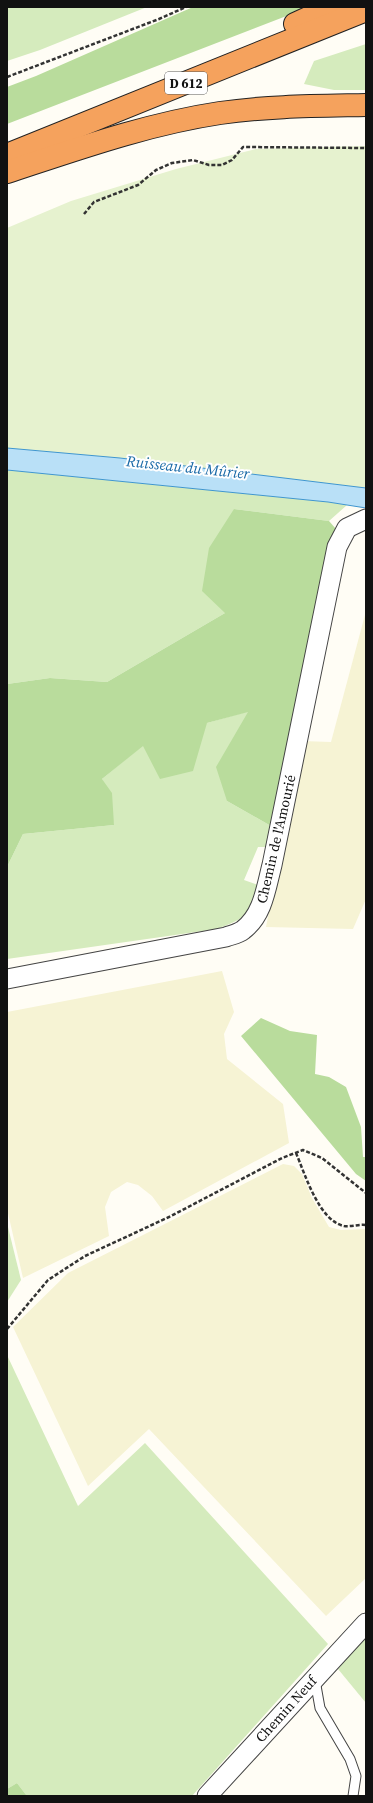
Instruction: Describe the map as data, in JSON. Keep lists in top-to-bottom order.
{
  "streets": {
    "highway": ["D 612"],
    "street": ["Chemin de l'Amourié", "Chemin Neuf"]
  },
  "water": ["Ruisseau du Mûrier"]
}
